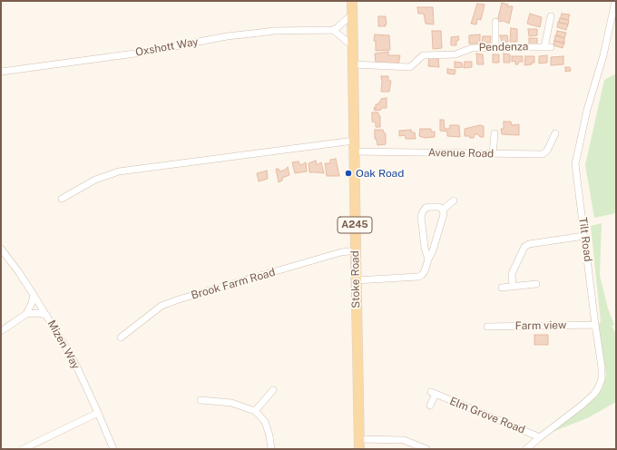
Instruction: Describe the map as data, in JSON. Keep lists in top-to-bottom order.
{
  "streets": {
    "main road": ["A245", "Stoke Road"],
    "street": [
      "Oxshott Way",
      "Pendenza",
      "Avenue Road",
      "Tilt Road",
      "Brook Farm Road",
      "Farm view",
      "Mizen Way",
      "Elm Grove Road"
    ]
  },
  "crossings": [
    ["Pendenza", "Stoke Road"],
    ["Avenue Road", "Stoke Road"],
    ["Tilt Road", "Farm view"],
    ["Tilt Road", "Elm Grove Road"],
    ["Stoke Road", "Brook Farm Road"]
  ],
  "places": ["Oak Road"]
}
